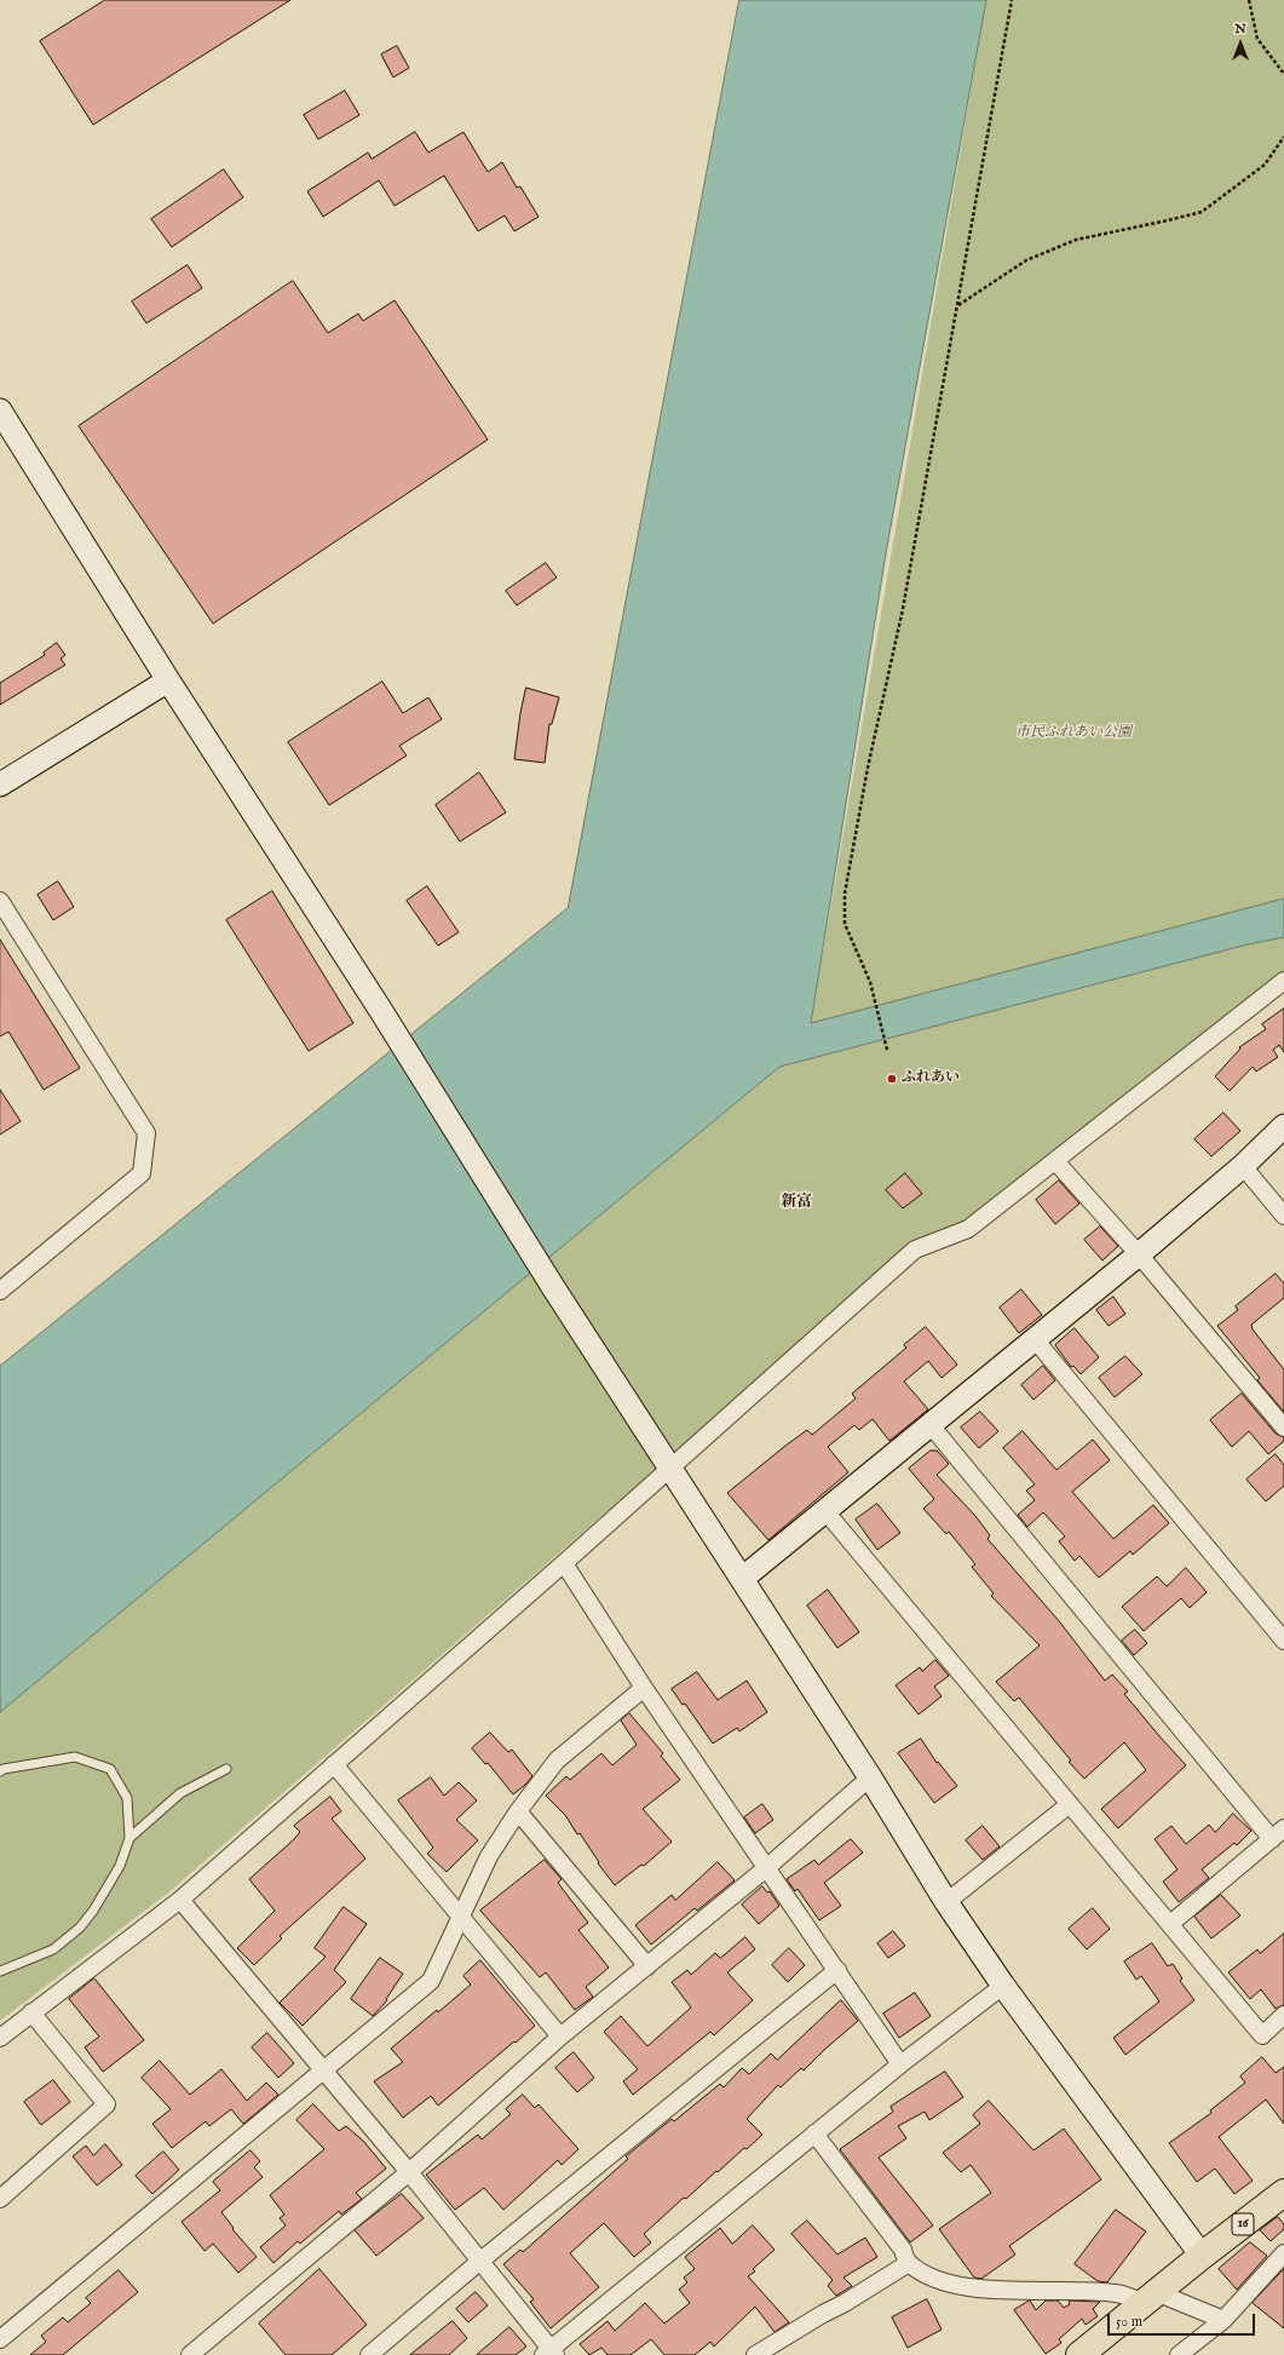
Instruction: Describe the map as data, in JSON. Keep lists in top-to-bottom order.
{
  "streets": {
    "highway": ["16"]
  },
  "districts": ["新富"],
  "parks": ["市民ふれあい公園"],
  "places": ["ふれあい"],
  "scale_bar": "50 m",
  "north": "top"
}
